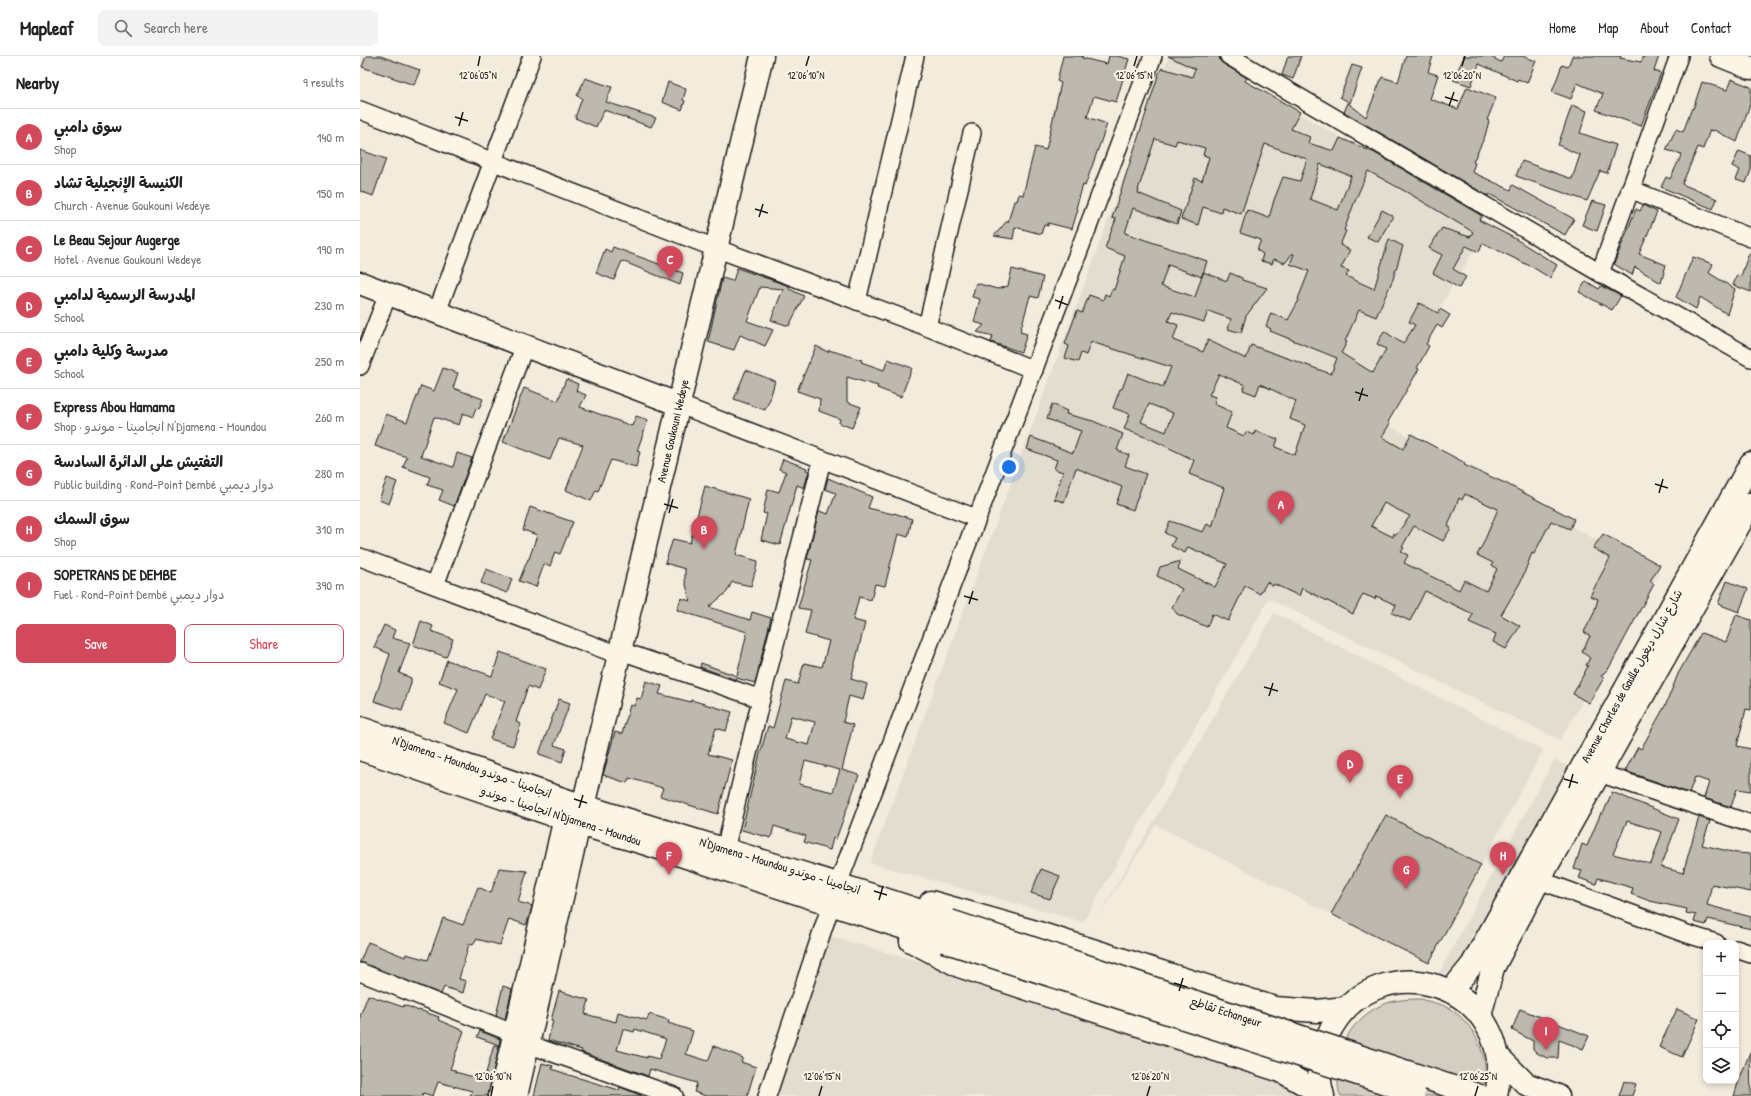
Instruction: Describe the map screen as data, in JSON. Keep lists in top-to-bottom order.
{
  "streets": {
    "main road": [
      "Avenue Goukouni Wedeye",
      "Avenue Charles de Gaulle شارع شارل ديغول",
      "N'Djamena - Moundou انجامينا - موندو",
      "انجامينا - موندو N'Djamena - Moundou",
      "تقاطع Echangeur"
    ]
  },
  "crossings": [
    ["Avenue Goukouni Wedeye", "N'Djamena - Moundou انجامينا - موندو"],
    ["Avenue Goukouni Wedeye", "انجامينا - موندو N'Djamena - Moundou"],
    ["N'Djamena - Moundou انجامينا - موندو", "انجامينا - موندو N'Djamena - Moundou"],
    ["N'Djamena - Moundou انجامينا - موندو", "تقاطع Echangeur"],
    ["انجامينا - موندو N'Djamena - Moundou", "تقاطع Echangeur"]
  ],
  "page": {
    "header": "Mapleaf",
    "search": "Search here",
    "nav": [
      "Home",
      "Map",
      "About",
      "Contact"
    ],
    "heading": ["Nearby", "9 results"],
    "list": [
      {
        "mark": "A",
        "name": "سوق دامبي",
        "note": "Shop",
        "value": "140 m"
      },
      {
        "mark": "B",
        "name": "الكنيسة الإنجيلية تشاد",
        "note": "Church · Avenue Goukouni Wedeye",
        "value": "150 m"
      },
      {
        "mark": "C",
        "name": "Le Beau Sejour Augerge",
        "note": "Hotel · Avenue Goukouni Wedeye",
        "value": "190 m"
      },
      {
        "mark": "D",
        "name": "المدرسة الرسمية لدامبي",
        "note": "School",
        "value": "230 m"
      },
      {
        "mark": "E",
        "name": "مدرسة وكلية دامبي",
        "note": "School",
        "value": "250 m"
      },
      {
        "mark": "F",
        "name": "Express Abou Hamama",
        "note": "Shop · انجامينا - موندو N'Djamena - Moundou",
        "value": "260 m"
      },
      {
        "mark": "G",
        "name": "التفتيش على الدائرة السادسة",
        "note": "Public building · Rond-Point Dembé دوار ديمبي",
        "value": "280 m"
      },
      {
        "mark": "H",
        "name": "سوق السمك",
        "note": "Shop",
        "value": "310 m"
      },
      {
        "mark": "I",
        "name": "SOPETRANS DE DEMBE",
        "note": "Fuel · Rond-Point Dembé دوار ديمبي",
        "value": "390 m"
      }
    ],
    "pins": [
      "C",
      "A",
      "B",
      "D",
      "E",
      "F",
      "H",
      "G",
      "I"
    ],
    "buttons": ["Save", "Share"],
    "map_buttons": ["+", "−"]
  },
  "coordinates": [
    "12°06'05\"N",
    "12°06'10\"N",
    "12°06'15\"N",
    "12°06'20\"N",
    "12°06'25\"N"
  ]
}
